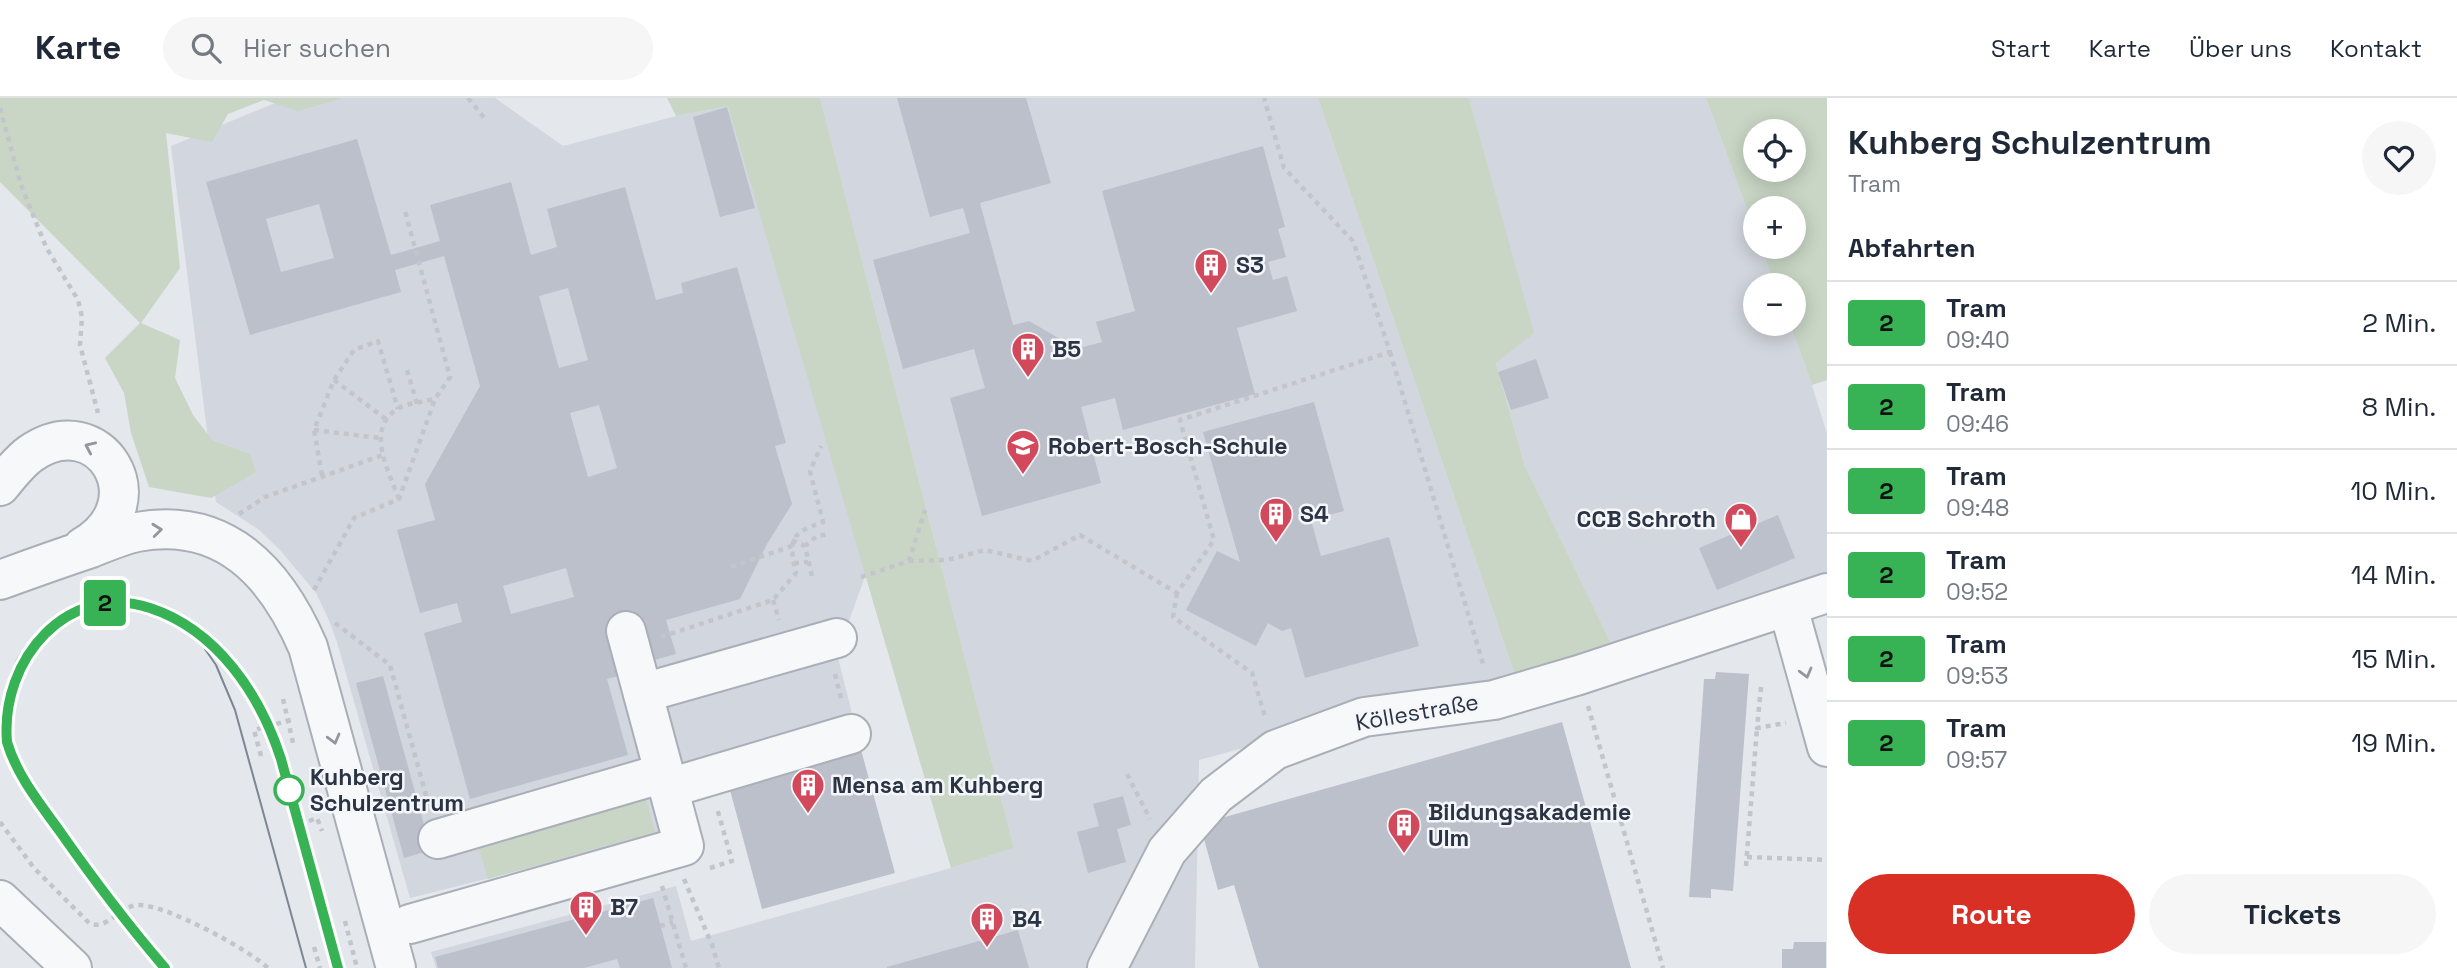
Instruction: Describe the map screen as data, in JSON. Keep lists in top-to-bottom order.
{
  "streets": {
    "street": ["Köllestraße"]
  },
  "places": {
    "building": [
      "S3",
      "B5",
      "S4",
      "Mensa am Kuhberg",
      "Bildungsakademie Ulm",
      "B7",
      "B4"
    ],
    "school or university": ["Robert-Bosch-Schule"],
    "shop": ["CCB Schroth"],
    "other": ["Kuhberg Schulzentrum"]
  },
  "lines": ["tram line 2"],
  "page": {
    "header": "Karte",
    "search": "Hier suchen",
    "nav": [
      "Start",
      "Karte",
      "Über uns",
      "Kontakt"
    ],
    "on_map": "2",
    "heading": [
      ["Kuhberg Schulzentrum", "Tram"],
      "Abfahrten"
    ],
    "map_buttons": ["+", "−"],
    "list": [
      {
        "mark": "2",
        "name": "Tram",
        "note": "09:40",
        "value": "2 Min."
      },
      {
        "mark": "2",
        "name": "Tram",
        "note": "09:46",
        "value": "8 Min."
      },
      {
        "mark": "2",
        "name": "Tram",
        "note": "09:48",
        "value": "10 Min."
      },
      {
        "mark": "2",
        "name": "Tram",
        "note": "09:52",
        "value": "14 Min."
      },
      {
        "mark": "2",
        "name": "Tram",
        "note": "09:53",
        "value": "15 Min."
      },
      {
        "mark": "2",
        "name": "Tram",
        "note": "09:57",
        "value": "19 Min."
      }
    ],
    "buttons": ["Route", "Tickets"]
  }
}
